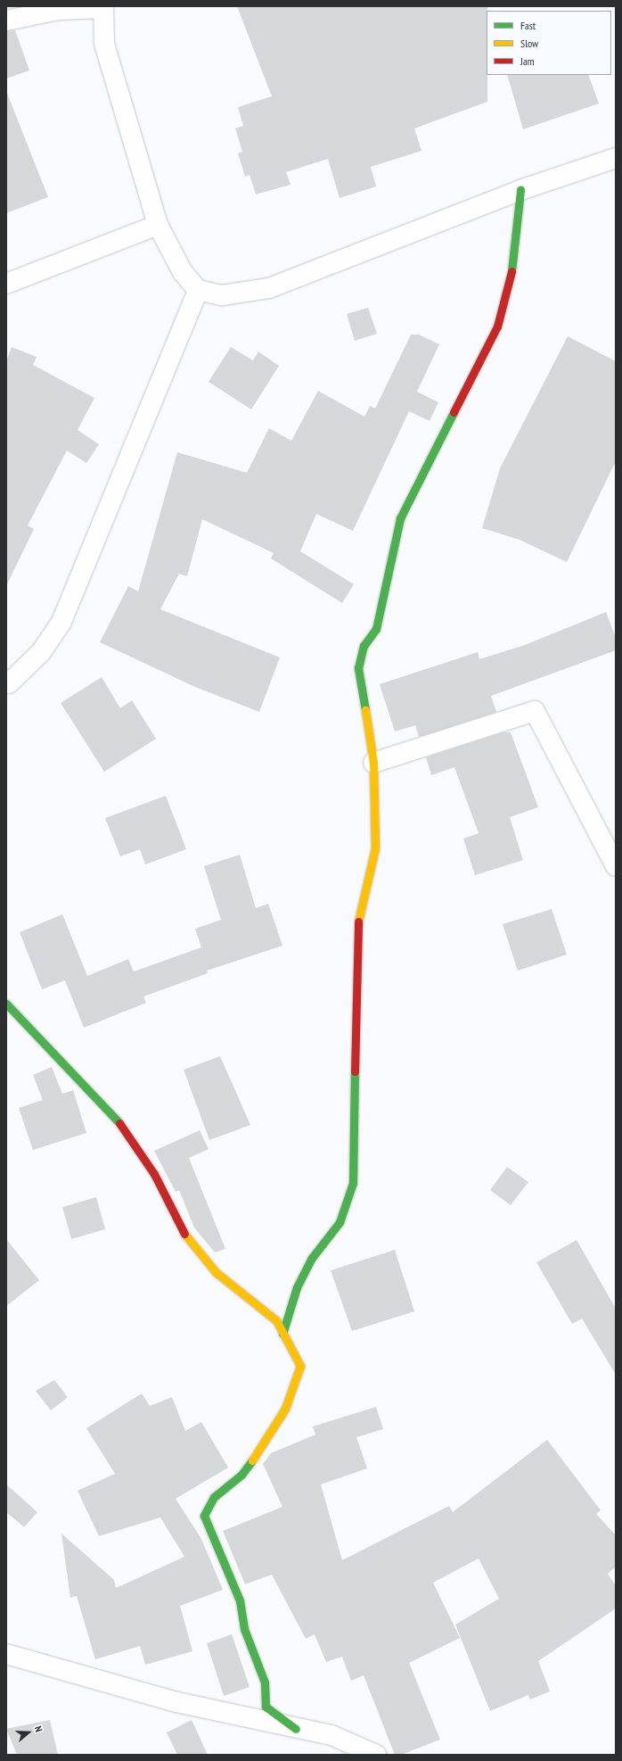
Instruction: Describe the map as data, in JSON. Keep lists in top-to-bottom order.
{
  "legend": ["Fast", "Slow", "Jam"],
  "north": "right"
}
